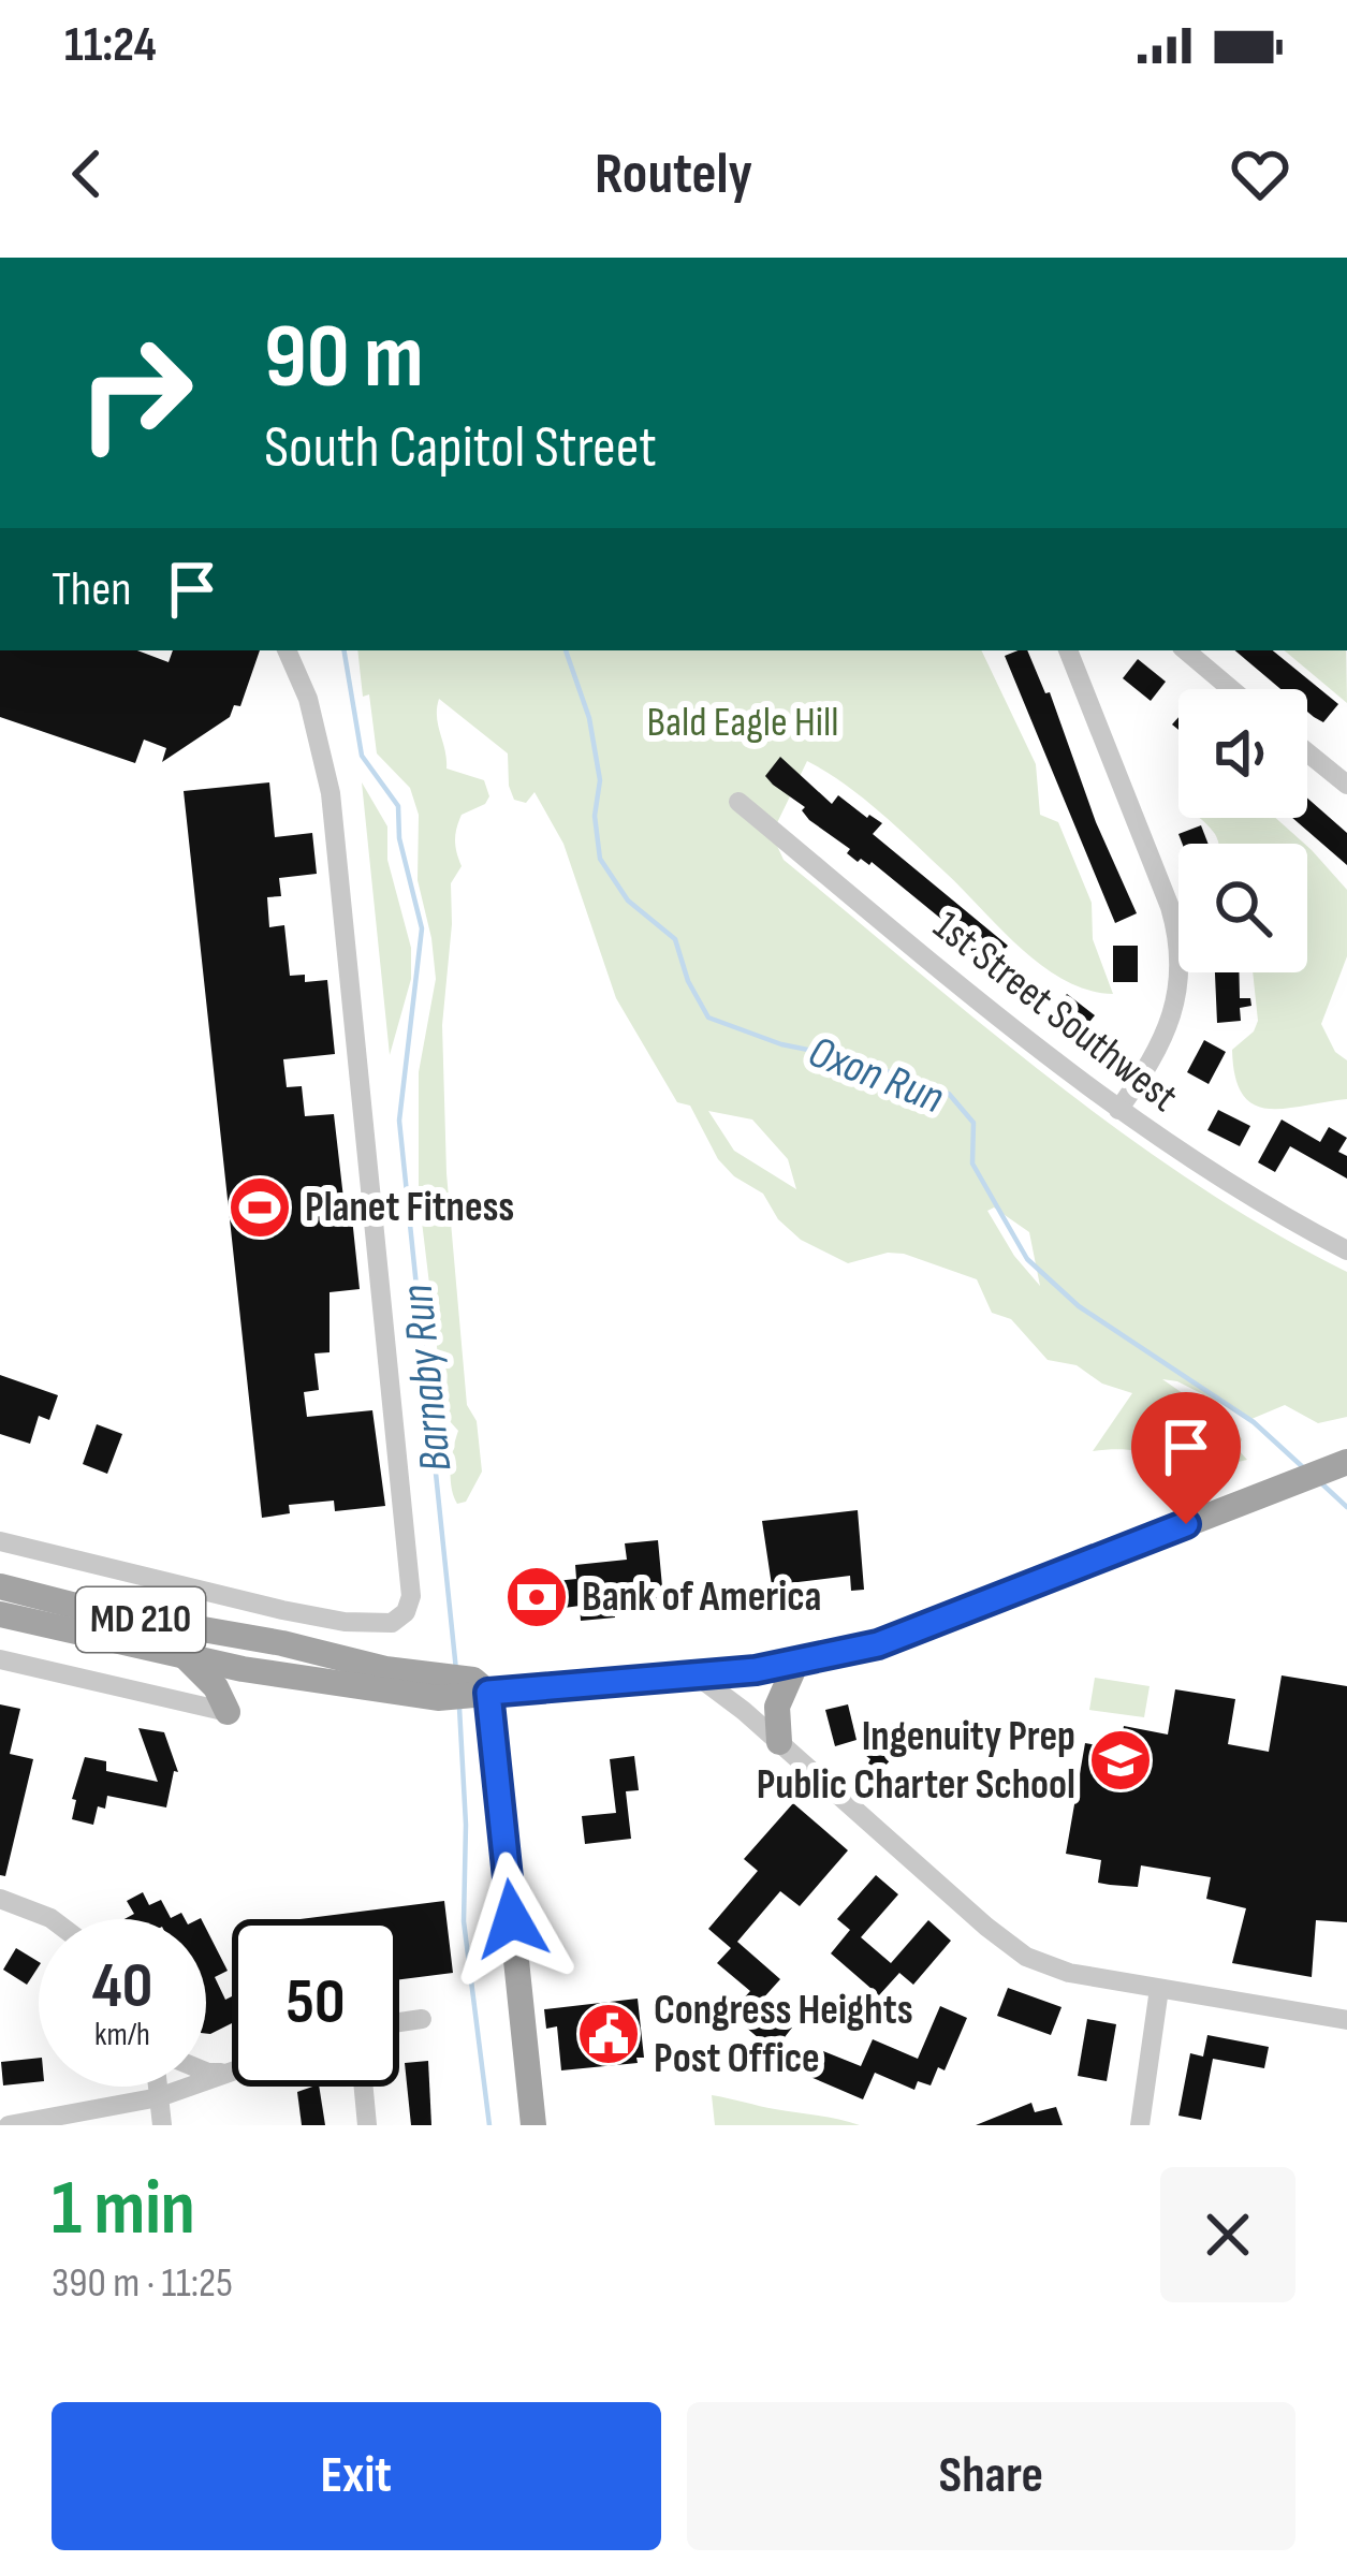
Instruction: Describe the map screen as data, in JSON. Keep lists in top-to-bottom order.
{
  "streets": {
    "main road": ["MD 210"],
    "street": ["1st Street Southwest"]
  },
  "water": ["Oxon Run", "Barnaby Run"],
  "parks": ["Bald Eagle Hill"],
  "places": {
    "sports": ["Planet Fitness"],
    "bank": ["Bank of America"],
    "school or university": ["Ingenuity Prep Public Charter School"],
    "public building": ["Congress Heights Post Office"]
  },
  "page": {
    "status": "11:24",
    "header": "Routely",
    "turn": ["90 m", "South Capitol Street"],
    "then": "Then",
    "speed": "40 km/h",
    "limit": "50",
    "heading": ["1 min", "390 m · 11:25"],
    "buttons": ["Exit", "Share"]
  }
}
